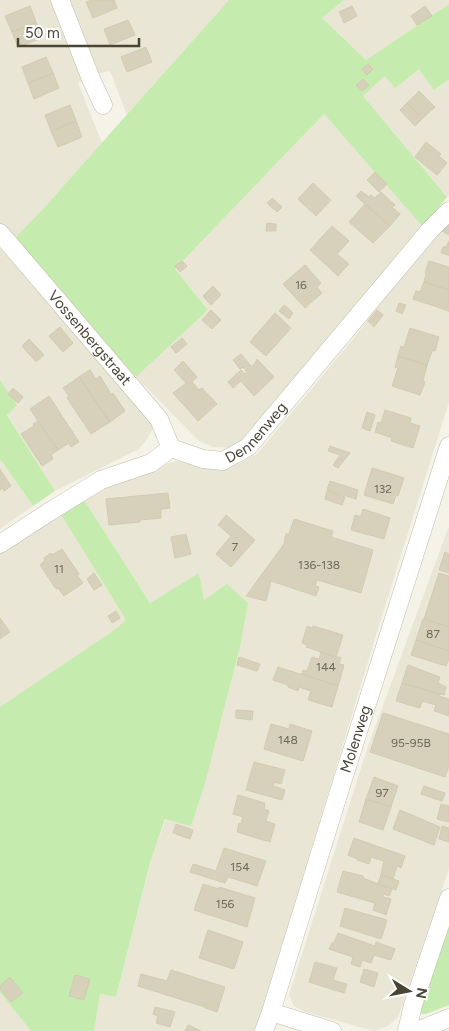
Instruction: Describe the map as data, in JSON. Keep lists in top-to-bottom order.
{
  "streets": {
    "street": ["Vossenbergstraat", "Dennenweg", "Molenweg"]
  },
  "crossings": [
    ["Vossenbergstraat", "Dennenweg"]
  ],
  "house_numbers": [
    "16",
    "132",
    "7",
    "136-138",
    "11",
    "87",
    "144",
    "148",
    "95-95B",
    "97",
    "154",
    "156"
  ],
  "scale_bar": "50 m",
  "north": "right"
}
